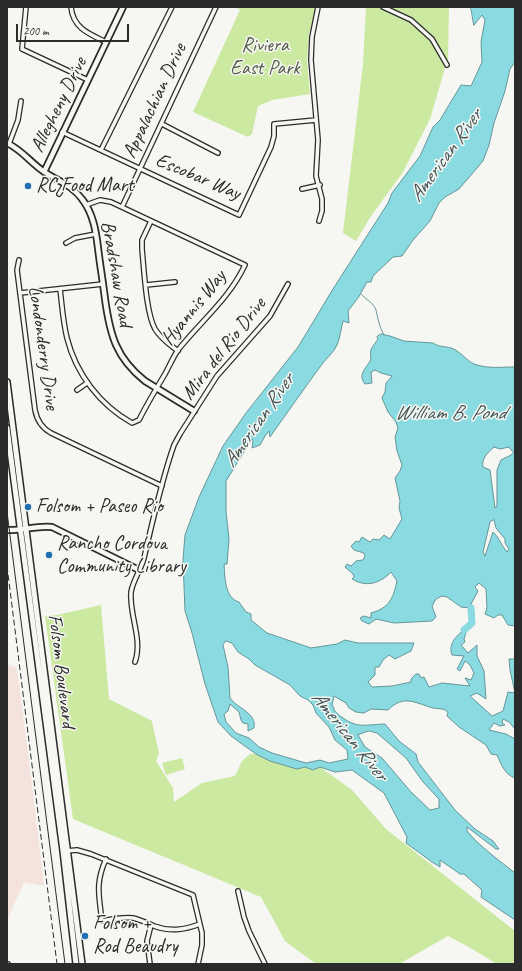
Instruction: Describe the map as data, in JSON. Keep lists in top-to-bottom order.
{
  "streets": {
    "main road": ["Folsom Boulevard"],
    "street": [
      "Appalachian Drive",
      "Allegheny Drive",
      "Escobar Way",
      "Bradshaw Road",
      "Hyannis Way",
      "Londonderry Drive",
      "Mira del Rio Drive"
    ]
  },
  "crossings": [
    ["Appalachian Drive", "Escobar Way"],
    ["Appalachian Drive", "Hyannis Way"],
    ["Allegheny Drive", "Escobar Way"],
    ["Allegheny Drive", "Bradshaw Road"],
    ["Bradshaw Road", "Hyannis Way"],
    ["Bradshaw Road", "Mira del Rio Drive"],
    ["Londonderry Drive", "Mira del Rio Drive"]
  ],
  "water": ["American River", "William B. Pond"],
  "parks": ["Riviera East Park"],
  "places": [
    "RC Food Mart",
    "Folsom + Paseo Rio",
    "Rancho Cordova Community Library",
    "Folsom + Rod Beaudry"
  ],
  "scale_bar": "200 m"
}
